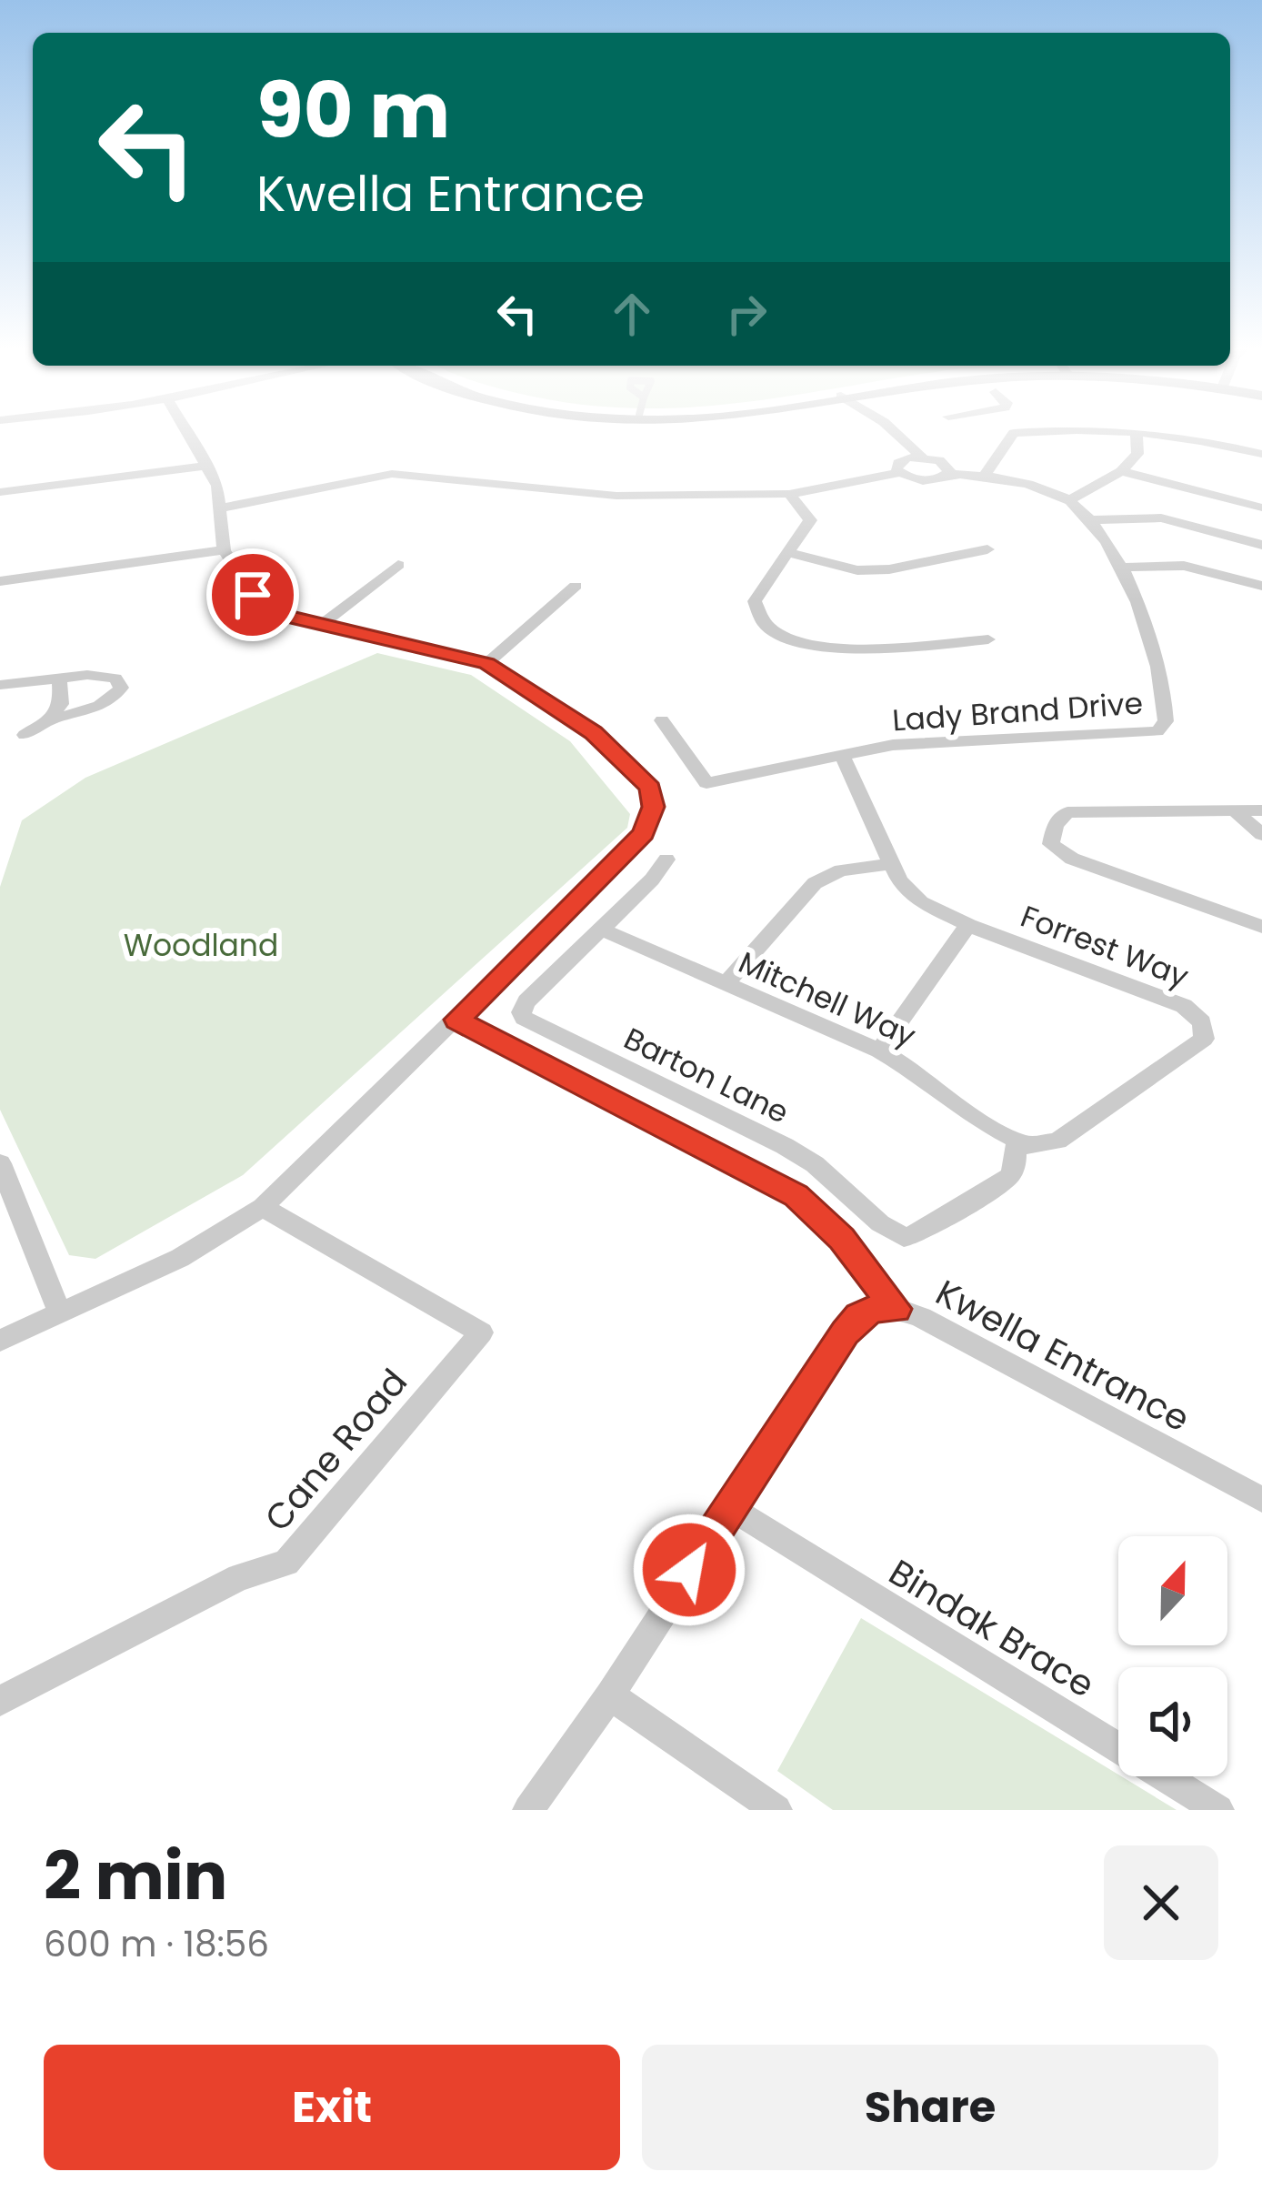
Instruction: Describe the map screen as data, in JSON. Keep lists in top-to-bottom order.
{
  "streets": {
    "street": [
      "Lady Brand Drive",
      "Forrest Way",
      "Mitchell Way",
      "Barton Lane",
      "Kwella Entrance",
      "Cane Road",
      "Bindak Brace"
    ]
  },
  "crossings": [
    ["Lady Brand Drive", "Forrest Way"],
    ["Forrest Way", "Mitchell Way"],
    ["Forrest Way", "Barton Lane"],
    ["Mitchell Way", "Barton Lane"]
  ],
  "parks": ["Woodland"],
  "north": "top",
  "page": {
    "turn": ["90 m", "Kwella Entrance"],
    "heading": ["2 min", "600 m · 18:56"],
    "buttons": ["Exit", "Share"]
  }
}
